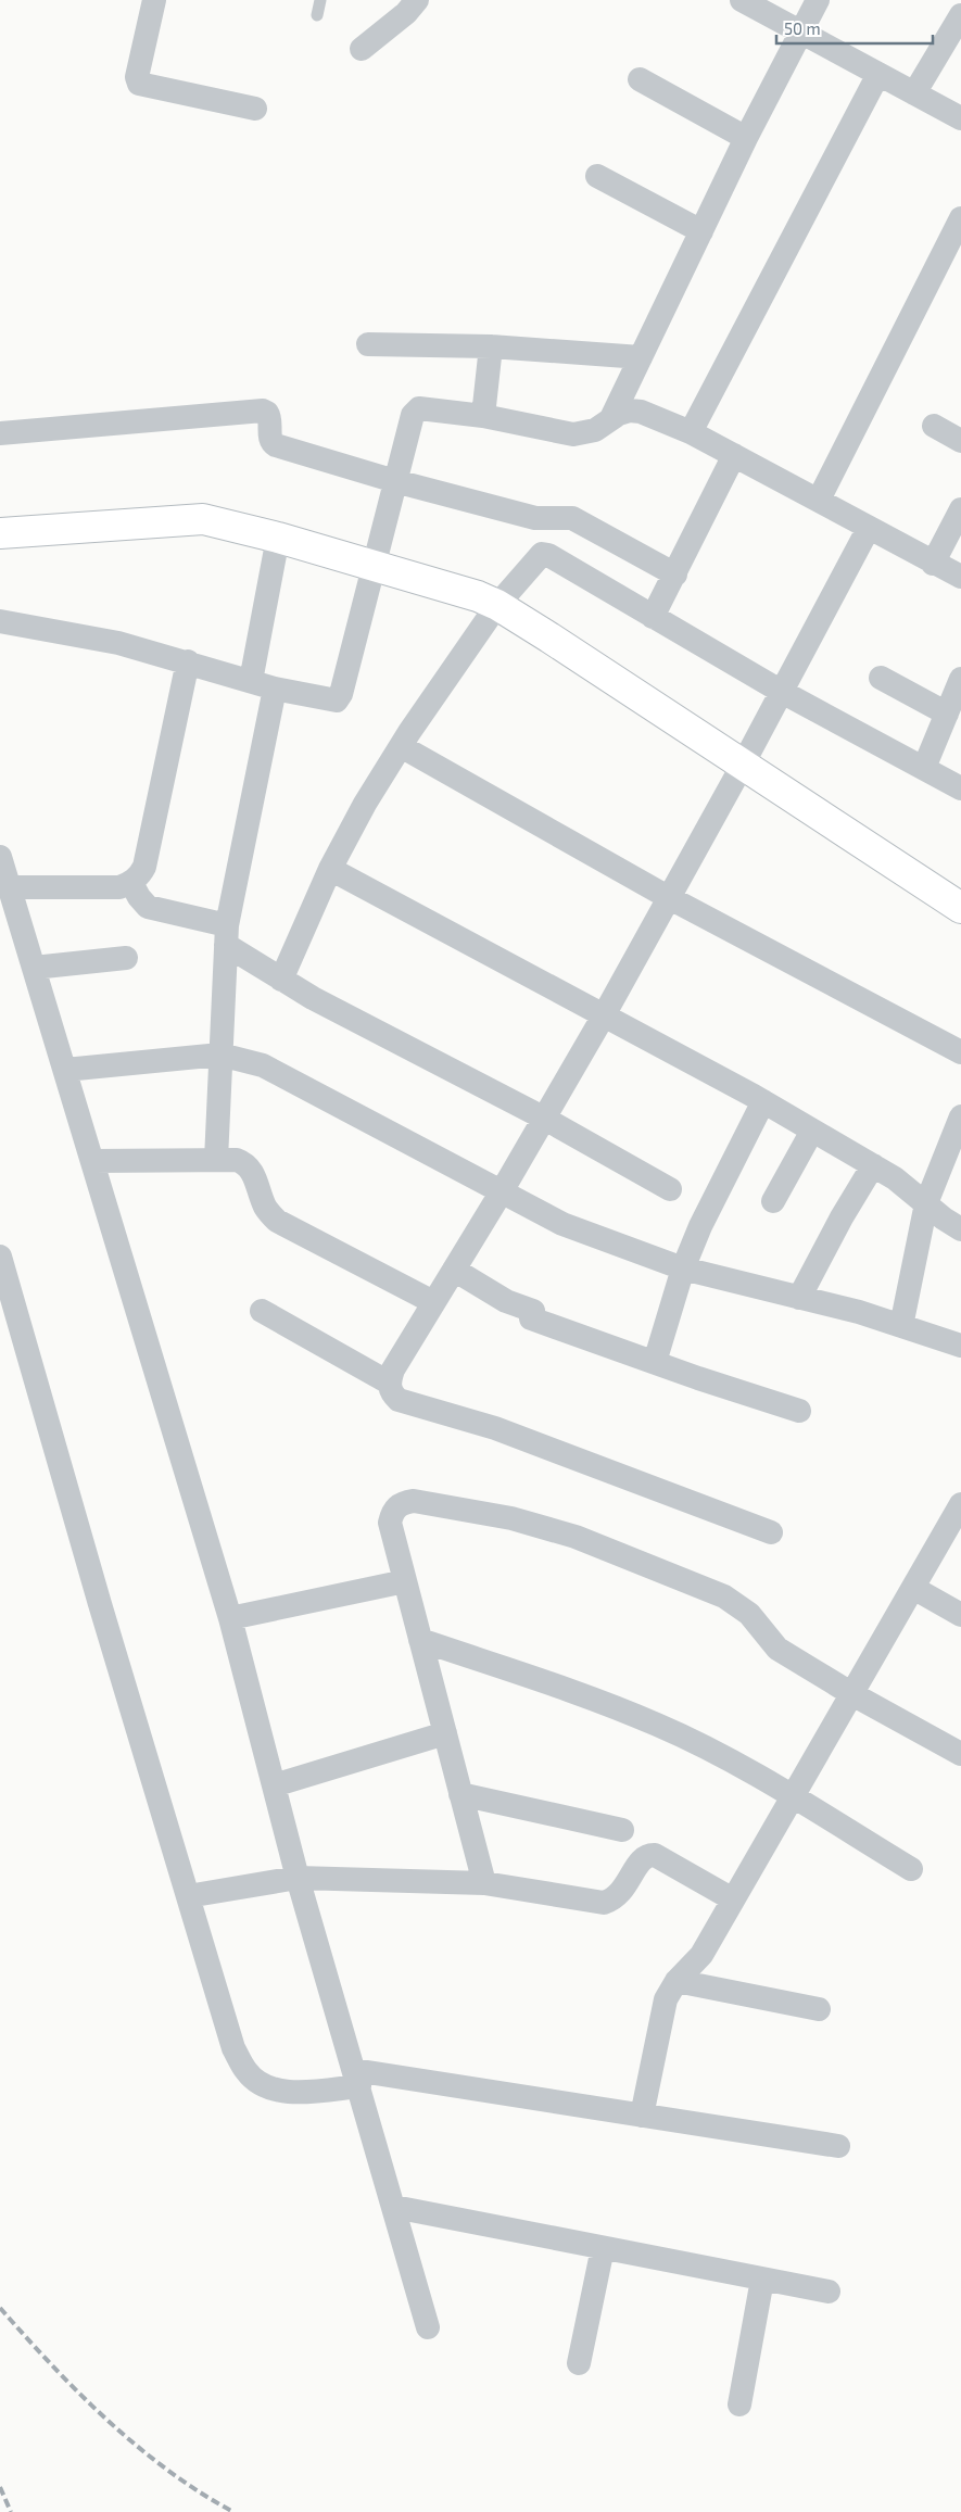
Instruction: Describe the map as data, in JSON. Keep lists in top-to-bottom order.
{
  "scale_bar": "50 m"
}
